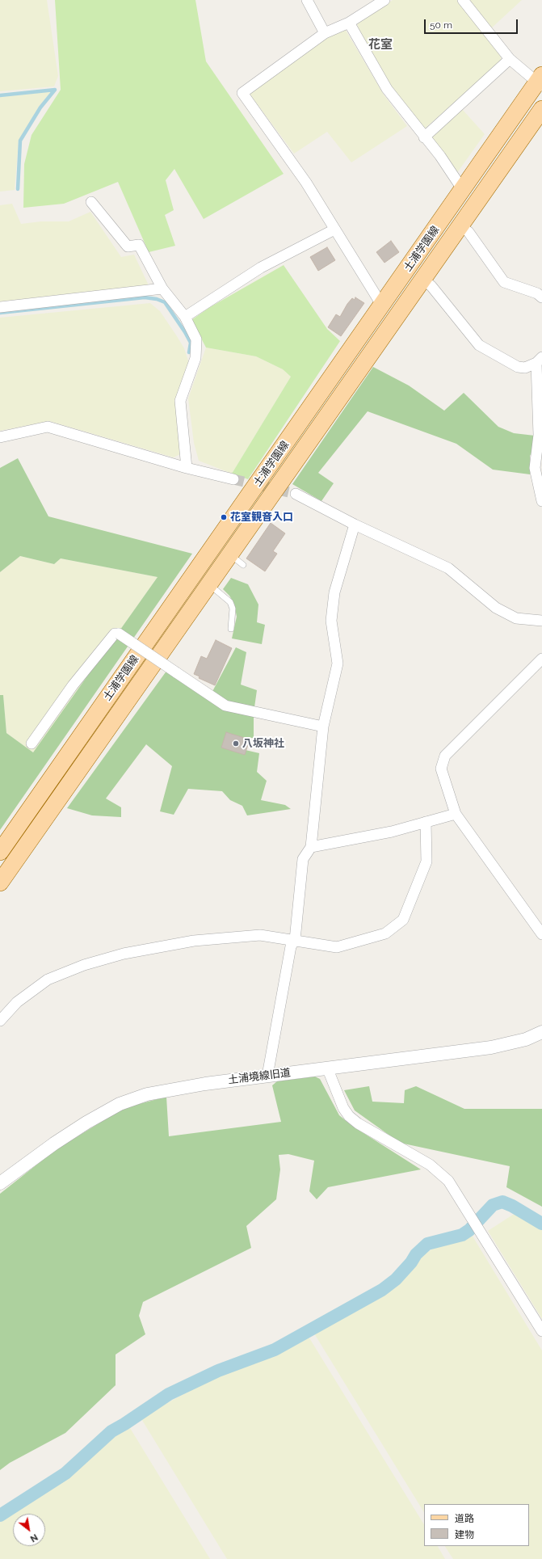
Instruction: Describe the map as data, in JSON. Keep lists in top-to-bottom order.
{
  "streets": {
    "main road": ["土浦学園線"],
    "street": ["土浦境線旧道"]
  },
  "districts": ["花室"],
  "places": ["花室観音入口", "八坂神社"],
  "legend": ["道路", "建物"],
  "scale_bar": "50 m",
  "north": "bottom right"
}
